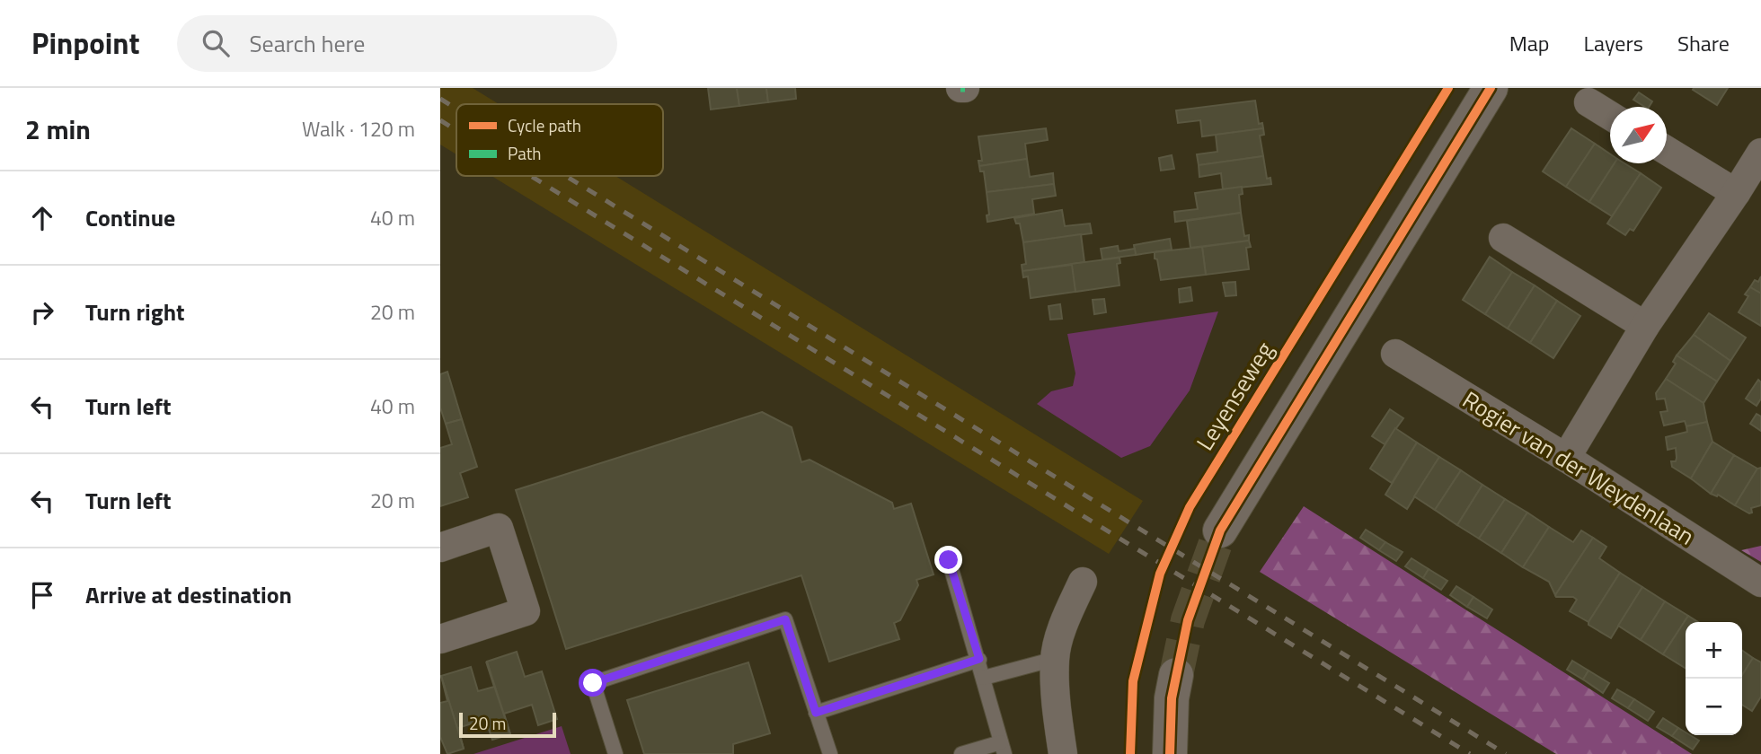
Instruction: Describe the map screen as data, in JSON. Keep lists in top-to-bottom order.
{
  "streets": {
    "street": ["Rogier van der Weydenlaan"],
    "cycle path": ["Leyenseweg"]
  },
  "legend": ["Cycle path", "Path"],
  "scale_bar": "20 m",
  "north": "top right",
  "page": {
    "header": "Pinpoint",
    "search": "Search here",
    "nav": ["Map", "Layers", "Share"],
    "heading": ["2 min", "Walk · 120 m"],
    "list": [
      ["Continue", "40 m"],
      ["Turn right", "20 m"],
      ["Turn left", "40 m"],
      ["Turn left", "20 m"],
      "Arrive at destination"
    ],
    "map_buttons": ["+", "−"],
    "scale": "20 m"
  }
}
